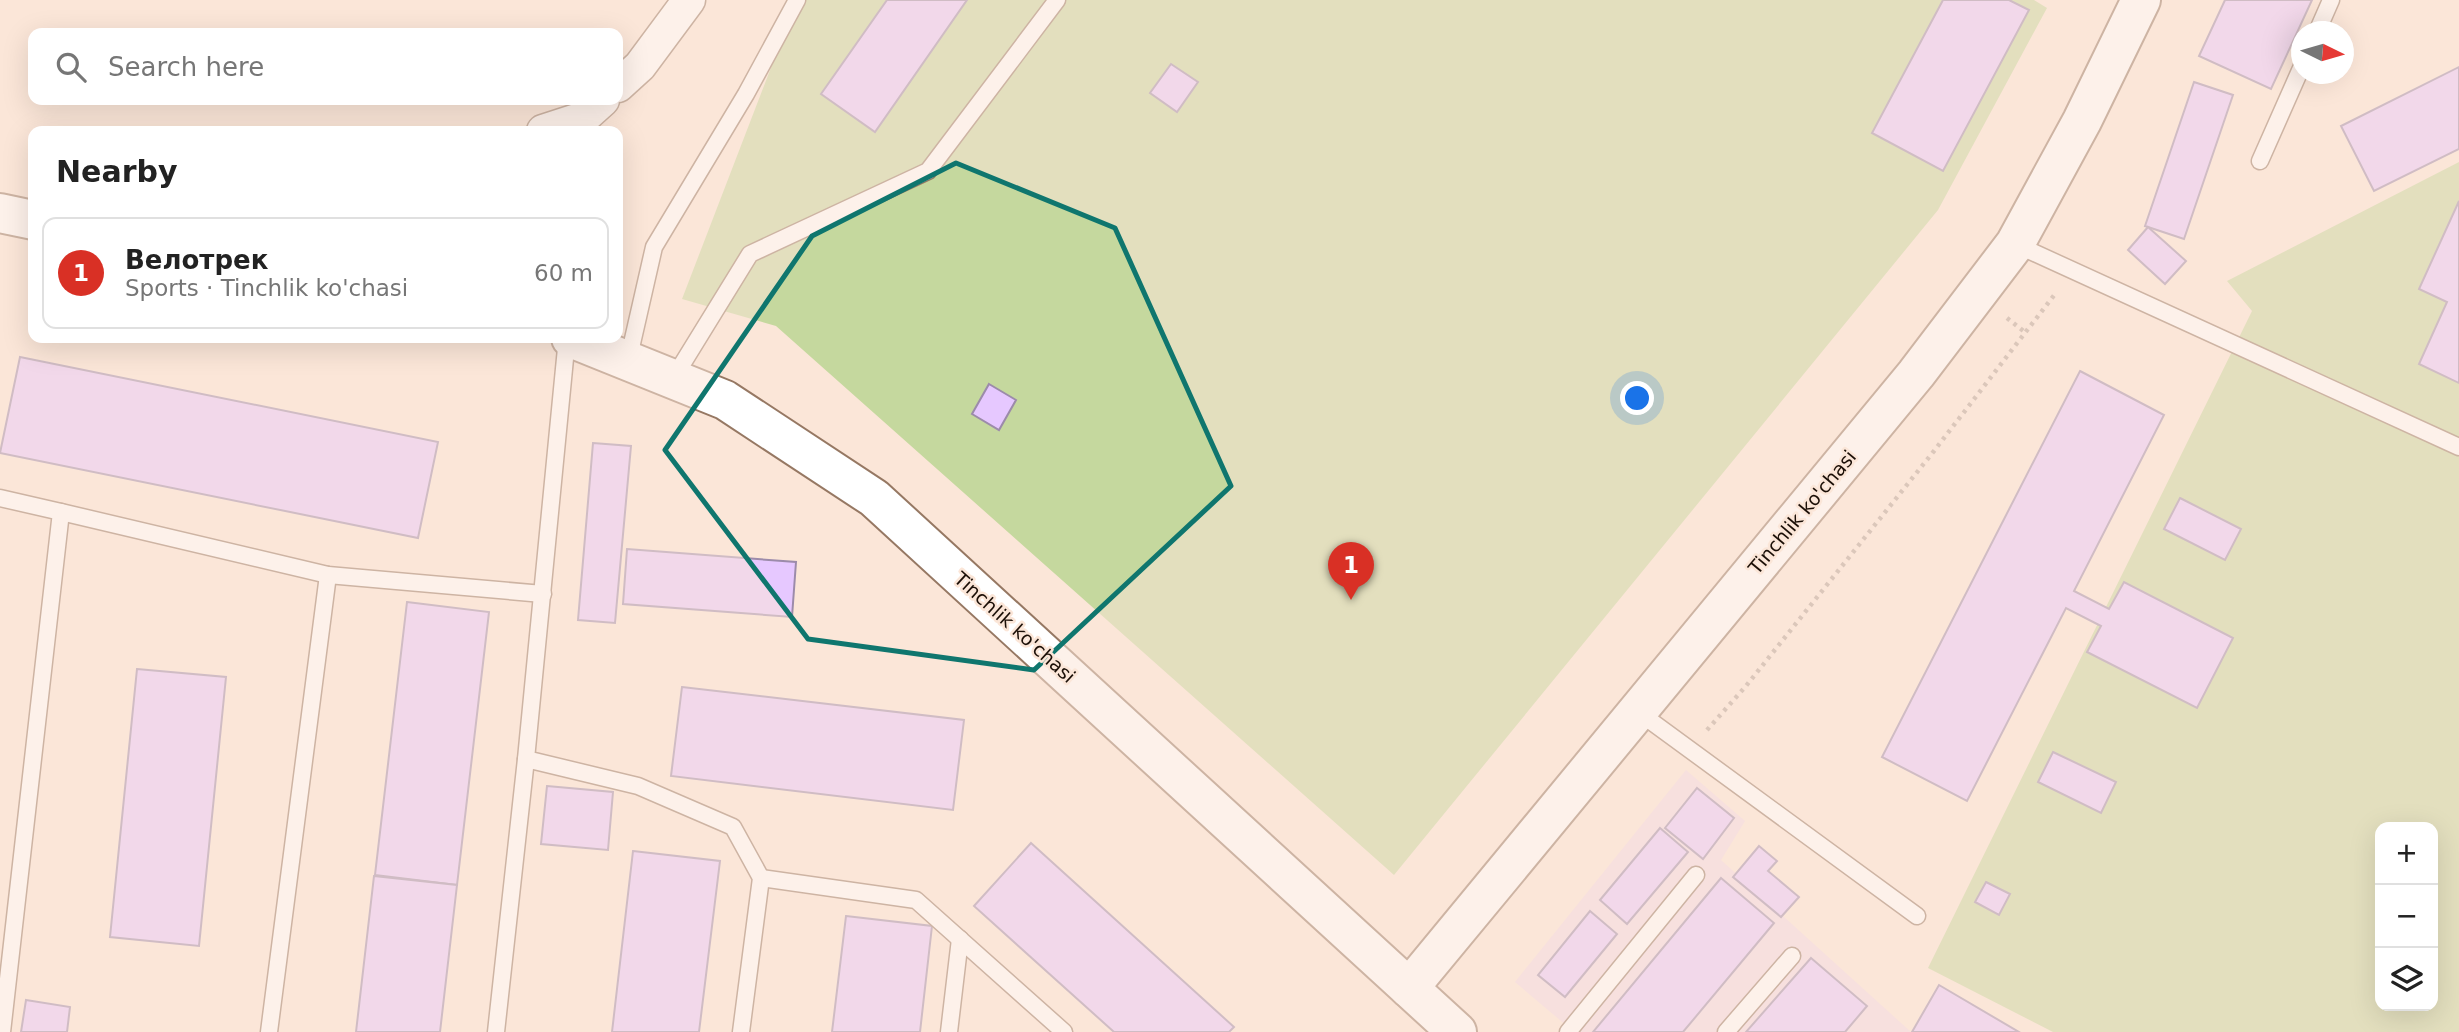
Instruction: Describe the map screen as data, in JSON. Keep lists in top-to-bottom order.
{
  "streets": {
    "street": ["Tinchlik ko'chasi"]
  },
  "north": "right",
  "page": {
    "search": "Search here",
    "heading": "Nearby",
    "list": [
      {
        "mark": "1",
        "name": "Велотрек",
        "note": "Sports · Tinchlik ko'chasi",
        "value": "60 m"
      }
    ],
    "pins": "1",
    "map_buttons": ["+", "−"]
  }
}
